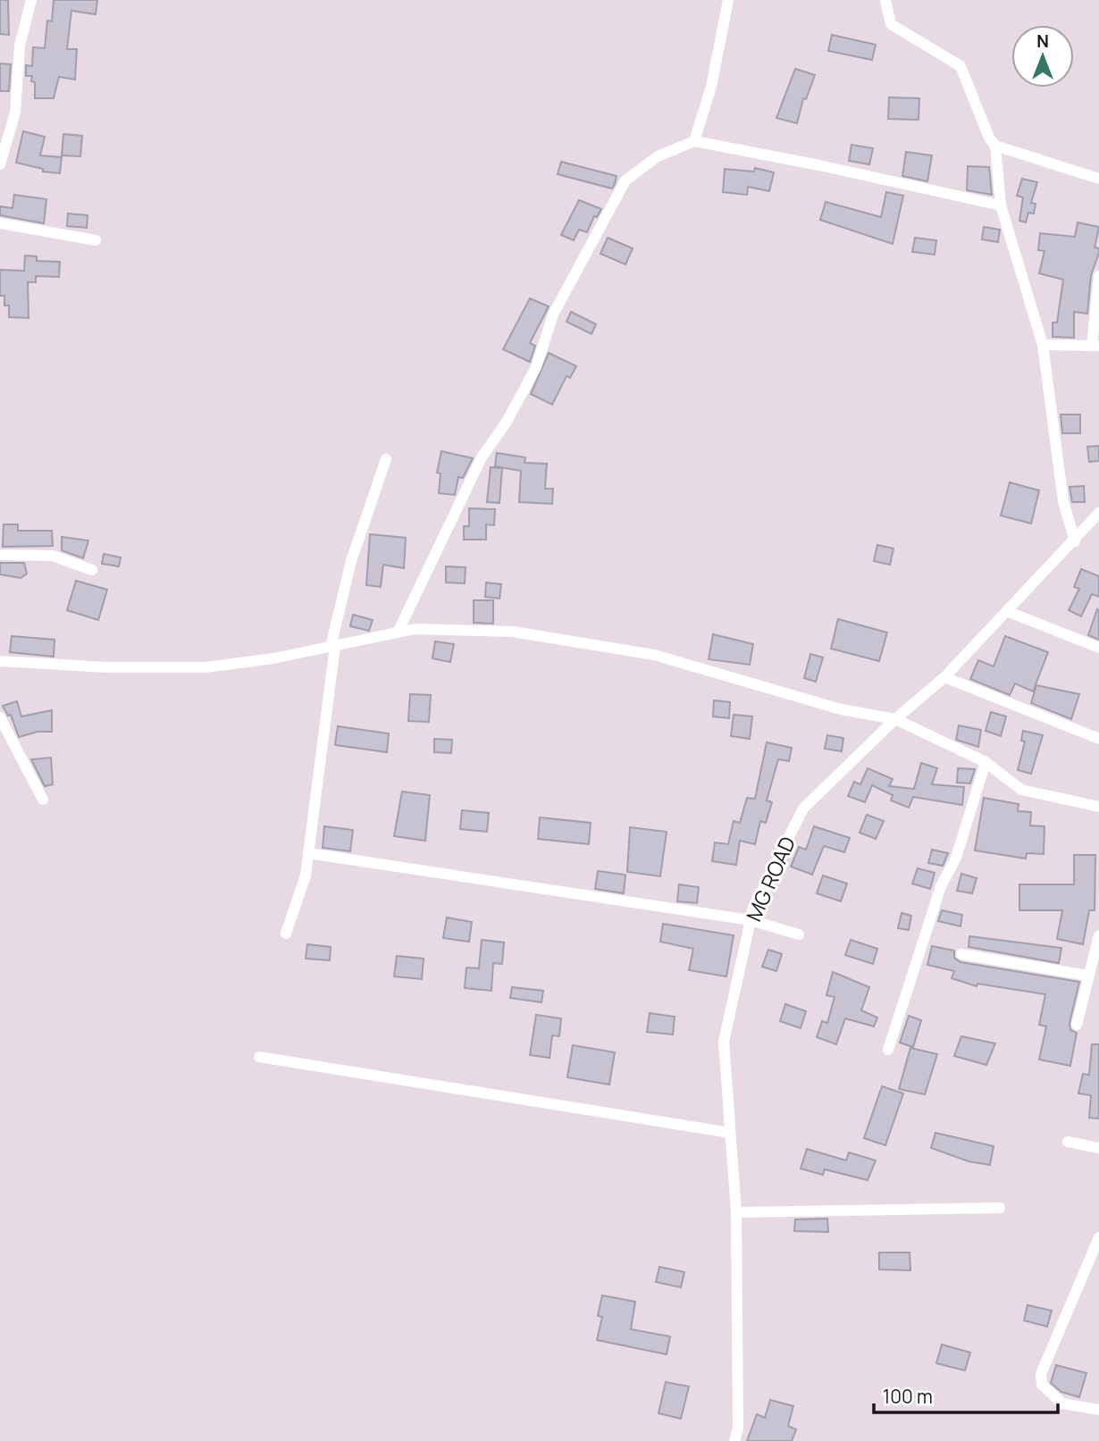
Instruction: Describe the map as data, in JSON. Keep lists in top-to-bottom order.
{
  "streets": {
    "street": ["MG ROAD"]
  },
  "scale_bar": "100 m",
  "north": "top"
}
